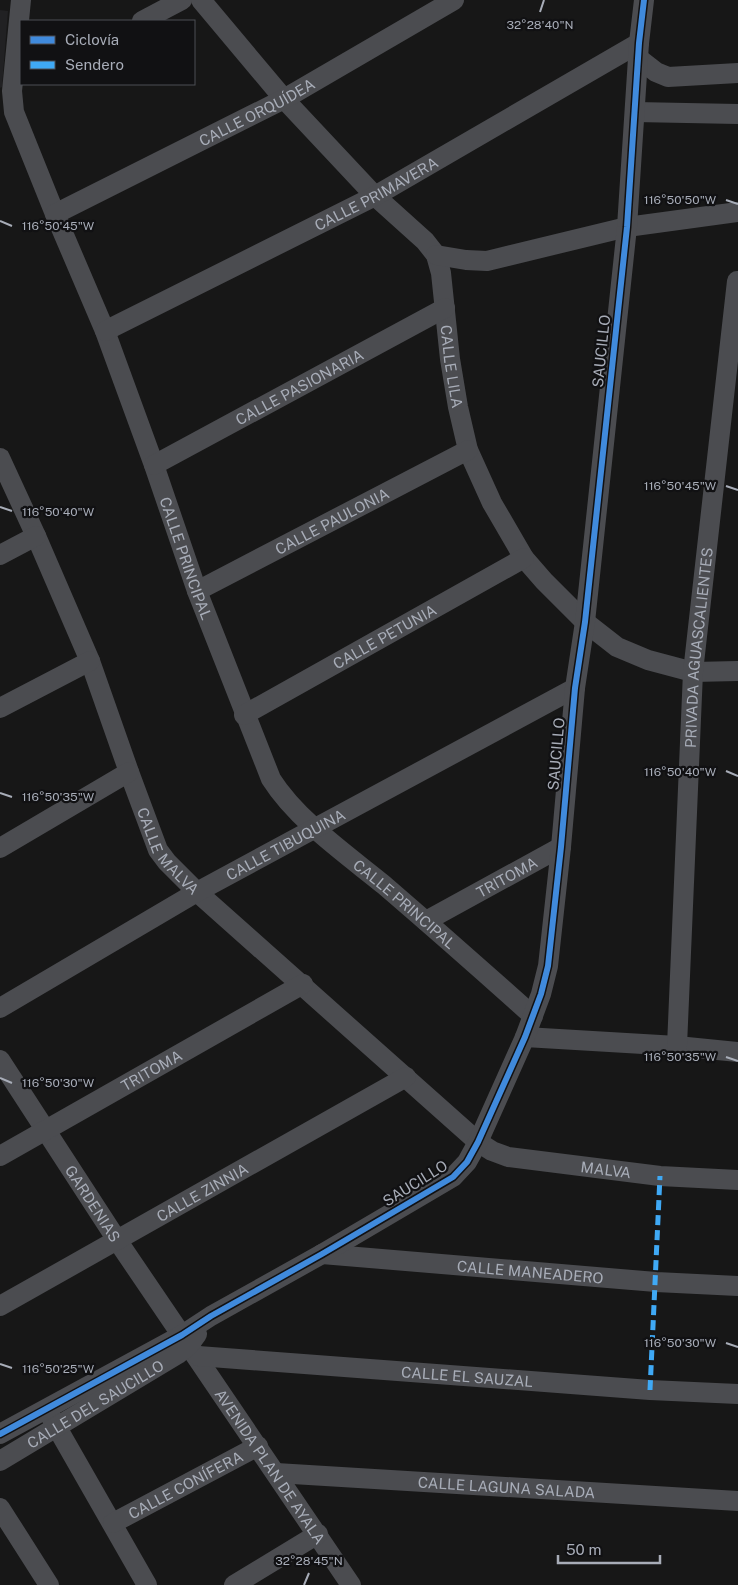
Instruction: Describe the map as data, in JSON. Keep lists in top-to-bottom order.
{
  "streets": {
    "street": [
      "CALLE ORQUÍDEA",
      "CALLE PRIMAVERA",
      "SAUCILLO",
      "CALLE LILA",
      "CALLE PASIONARIA",
      "CALLE PAULONIA",
      "CALLE PRINCIPAL",
      "CALLE PETUNIA",
      "PRIVADA AGUASCALIENTES",
      "CALLE TIBUQUINA",
      "CALLE MALVA",
      "TRITOMA",
      "MALVA",
      "CALLE ZINNIA",
      "GARDENIAS",
      "CALLE MANEADERO",
      "CALLE EL SAUZAL",
      "CALLE DEL SAUCILLO",
      "AVENIDA PLAN DE AYALA",
      "CALLE CONÍFERA",
      "CALLE LAGUNA SALADA"
    ]
  },
  "crossings": [
    ["CALLE ORQUÍDEA", "CALLE LILA"],
    ["CALLE ORQUÍDEA", "CALLE PRINCIPAL"],
    ["CALLE PRIMAVERA", "SAUCILLO"],
    ["CALLE PRIMAVERA", "CALLE LILA"],
    ["CALLE PRIMAVERA", "CALLE PRINCIPAL"],
    ["SAUCILLO", "CALLE LILA"],
    ["SAUCILLO", "CALLE PRINCIPAL"],
    ["SAUCILLO", "CALLE TIBUQUINA"],
    ["SAUCILLO", "CALLE MALVA"],
    ["SAUCILLO", "TRITOMA"],
    ["SAUCILLO", "MALVA"],
    ["SAUCILLO", "GARDENIAS"],
    ["SAUCILLO", "CALLE MANEADERO"],
    ["SAUCILLO", "CALLE EL SAUZAL"],
    ["SAUCILLO", "CALLE DEL SAUCILLO"],
    ["SAUCILLO", "AVENIDA PLAN DE AYALA"],
    ["CALLE LILA", "CALLE PASIONARIA"],
    ["CALLE LILA", "CALLE PAULONIA"],
    ["CALLE LILA", "CALLE PETUNIA"],
    ["CALLE LILA", "PRIVADA AGUASCALIENTES"],
    ["CALLE PASIONARIA", "CALLE PRINCIPAL"],
    ["CALLE PAULONIA", "CALLE PRINCIPAL"],
    ["CALLE PRINCIPAL", "CALLE PETUNIA"],
    ["CALLE PRINCIPAL", "CALLE TIBUQUINA"],
    ["CALLE PRINCIPAL", "TRITOMA"],
    ["CALLE TIBUQUINA", "CALLE MALVA"],
    ["CALLE MALVA", "TRITOMA"],
    ["CALLE MALVA", "MALVA"],
    ["CALLE MALVA", "CALLE ZINNIA"],
    ["TRITOMA", "GARDENIAS"],
    ["CALLE ZINNIA", "GARDENIAS"],
    ["GARDENIAS", "CALLE EL SAUZAL"],
    ["GARDENIAS", "CALLE DEL SAUCILLO"],
    ["GARDENIAS", "AVENIDA PLAN DE AYALA"],
    ["CALLE EL SAUZAL", "CALLE DEL SAUCILLO"],
    ["CALLE EL SAUZAL", "AVENIDA PLAN DE AYALA"],
    ["CALLE DEL SAUCILLO", "AVENIDA PLAN DE AYALA"],
    ["AVENIDA PLAN DE AYALA", "CALLE CONÍFERA"],
    ["AVENIDA PLAN DE AYALA", "CALLE LAGUNA SALADA"]
  ],
  "legend": ["Ciclovía", "Sendero"],
  "scale_bar": "50 m",
  "coordinates": [
    "32°28'40\"N",
    "116°50'50\"W",
    "116°50'45\"W",
    "116°50'40\"W",
    "116°50'35\"W",
    "116°50'30\"W",
    "116°50'25\"W",
    "32°28'45\"N"
  ]
}
